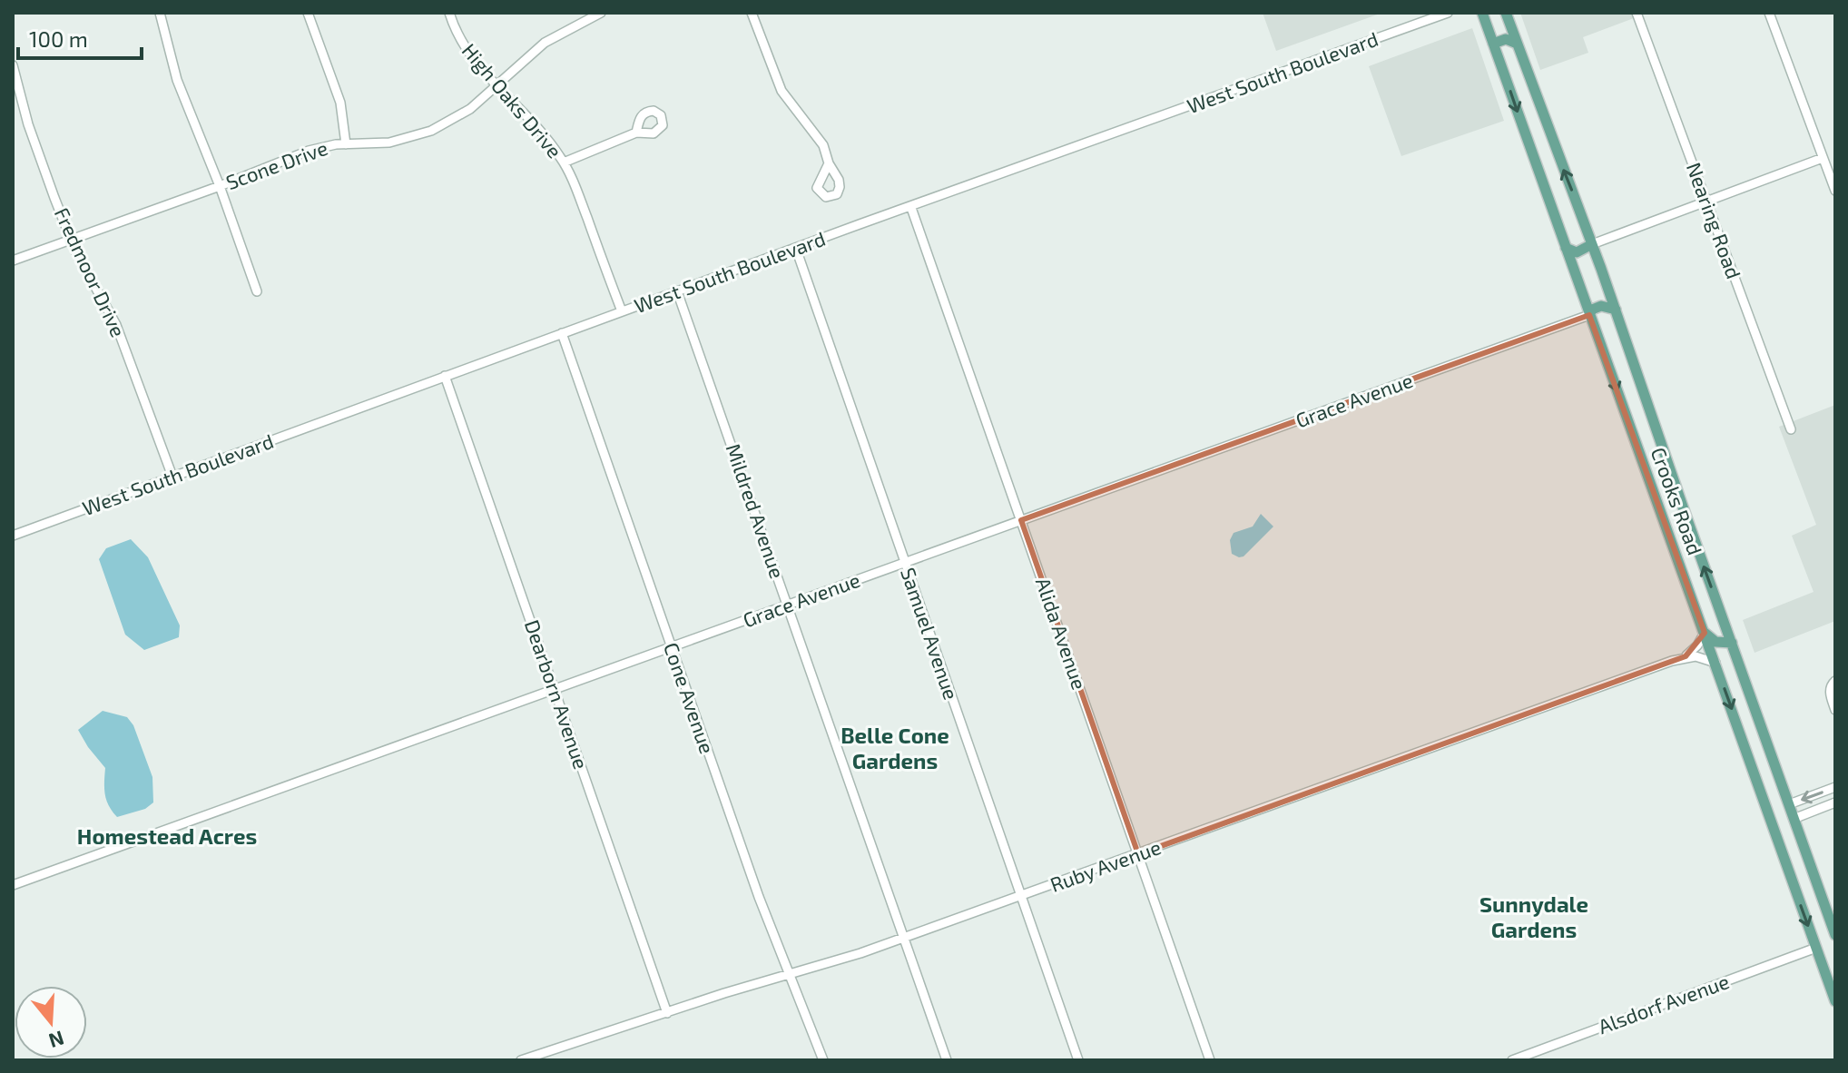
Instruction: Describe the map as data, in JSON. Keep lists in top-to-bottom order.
{
  "streets": {
    "main road": ["Crooks Road"],
    "street": [
      "West South Boulevard",
      "High Oaks Drive",
      "Scone Drive",
      "Nearing Road",
      "Fredmoor Drive",
      "Grace Avenue",
      "Mildred Avenue",
      "Samuel Avenue",
      "Alida Avenue",
      "Dearborn Avenue",
      "Cone Avenue",
      "Ruby Avenue",
      "Alsdorf Avenue"
    ]
  },
  "crossings": [
    ["West South Boulevard", "High Oaks Drive"],
    ["West South Boulevard", "Fredmoor Drive"],
    ["West South Boulevard", "Mildred Avenue"],
    ["West South Boulevard", "Samuel Avenue"],
    ["West South Boulevard", "Alida Avenue"],
    ["West South Boulevard", "Dearborn Avenue"],
    ["West South Boulevard", "Cone Avenue"],
    ["High Oaks Drive", "Scone Drive"],
    ["Scone Drive", "Fredmoor Drive"],
    ["Grace Avenue", "Crooks Road"],
    ["Grace Avenue", "Mildred Avenue"],
    ["Grace Avenue", "Samuel Avenue"],
    ["Grace Avenue", "Alida Avenue"],
    ["Grace Avenue", "Dearborn Avenue"],
    ["Grace Avenue", "Cone Avenue"],
    ["Crooks Road", "Alsdorf Avenue"],
    ["Mildred Avenue", "Ruby Avenue"],
    ["Samuel Avenue", "Ruby Avenue"],
    ["Alida Avenue", "Ruby Avenue"],
    ["Dearborn Avenue", "Ruby Avenue"],
    ["Cone Avenue", "Ruby Avenue"]
  ],
  "districts": ["Belle Cone Gardens", "Homestead Acres", "Sunnydale Gardens"],
  "scale_bar": "100 m",
  "north": "bottom"
}
